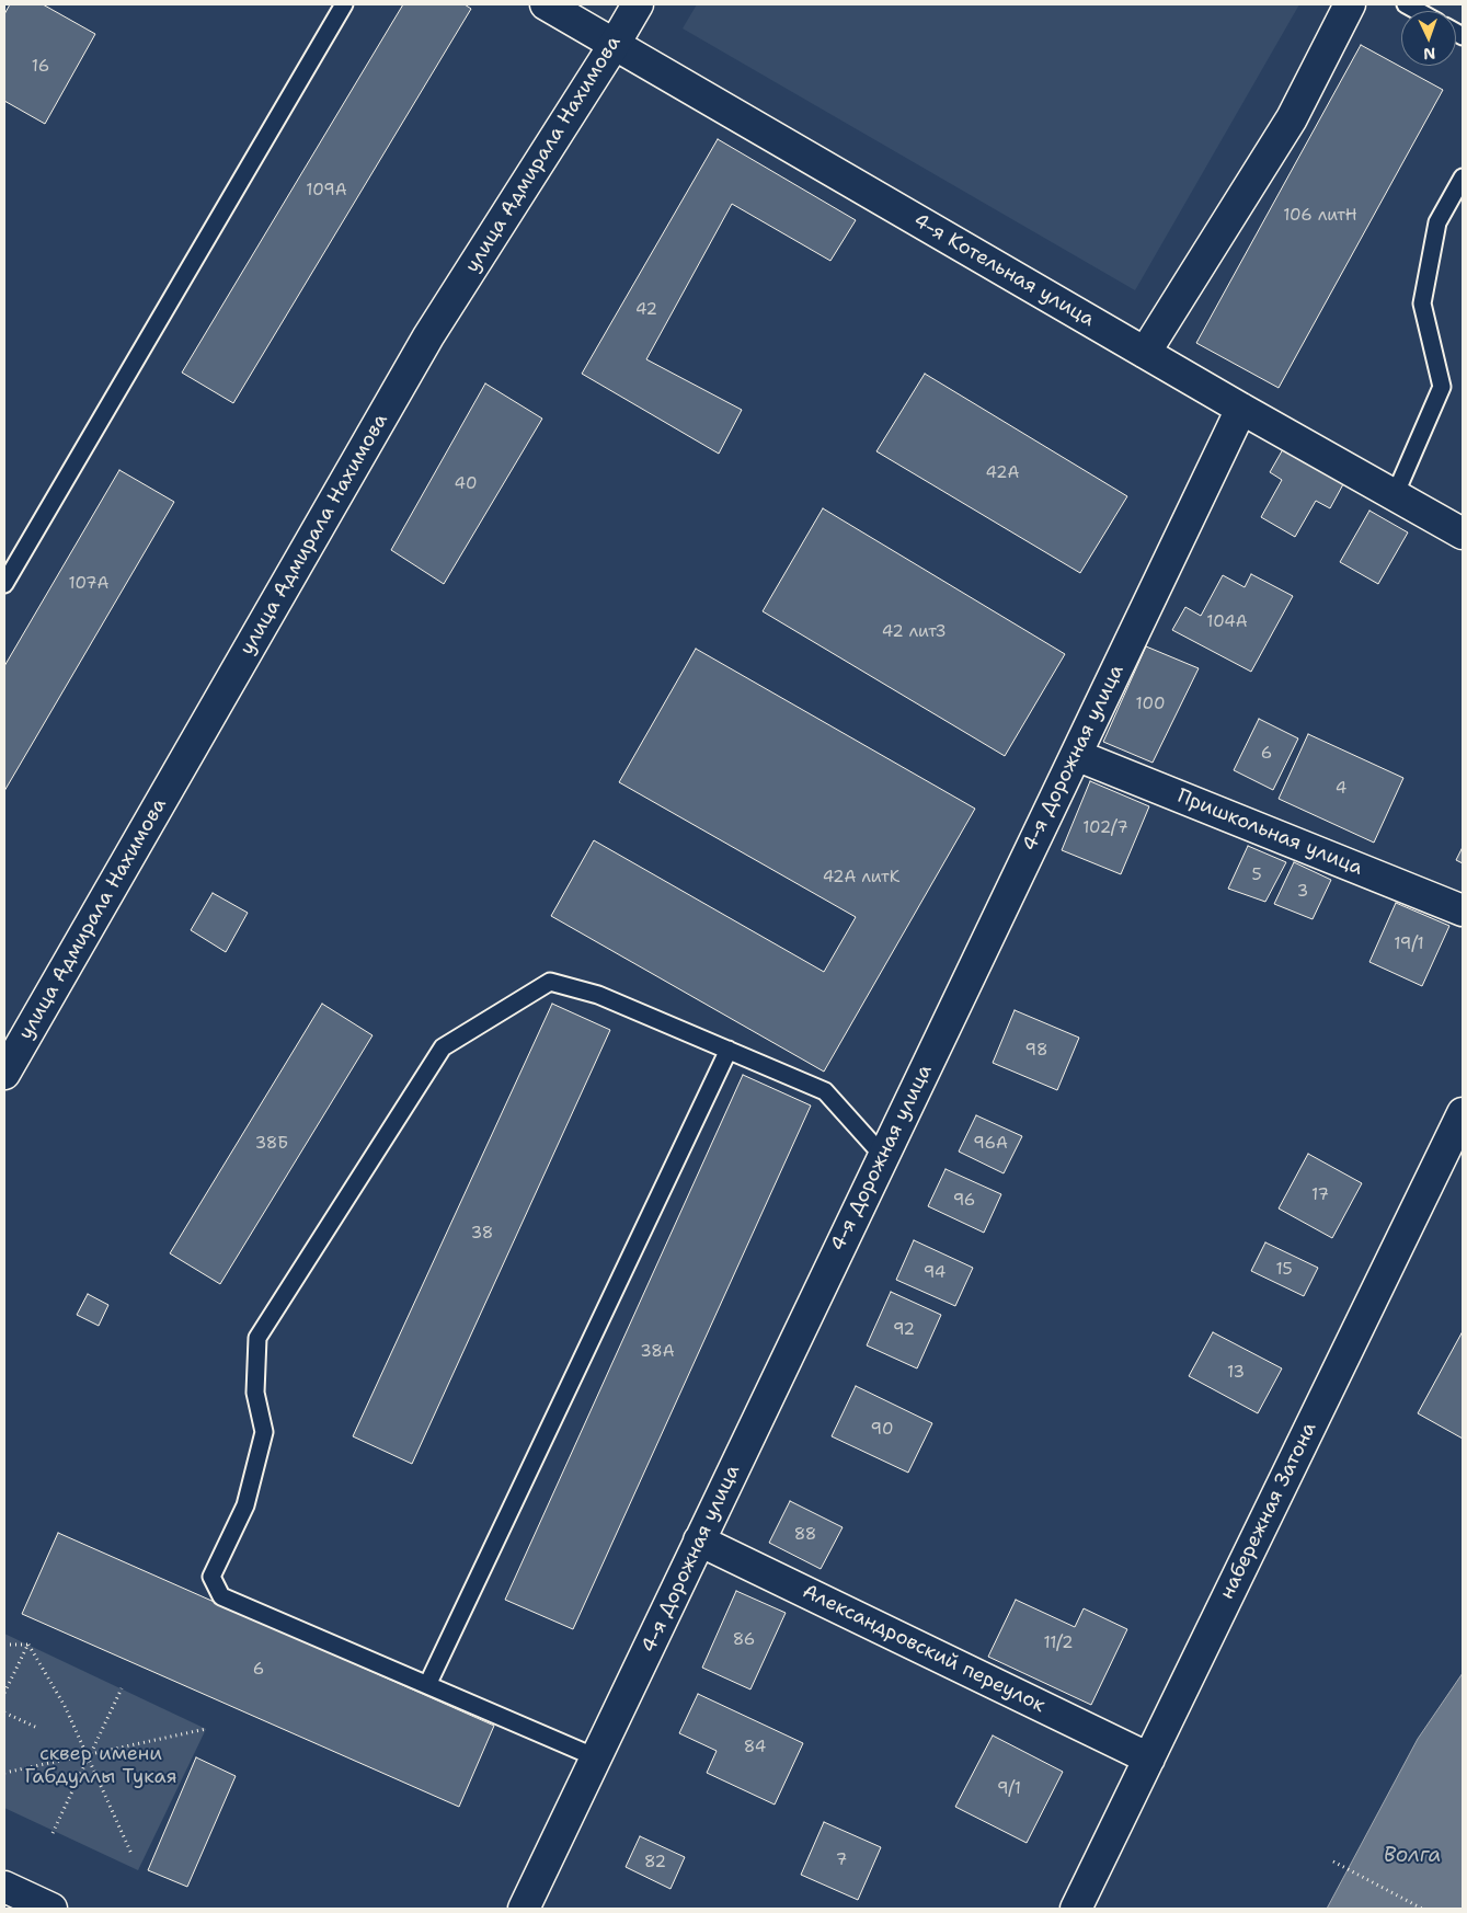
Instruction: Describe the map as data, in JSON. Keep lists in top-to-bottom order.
{
  "streets": {
    "street": [
      "улица Адмирала Нахимова",
      "4-я Котельная улица",
      "4-я Дорожная улица",
      "Пришкольная улица",
      "набережная Затона",
      "Александровский переулок"
    ]
  },
  "crossings": [
    ["улица Адмирала Нахимова", "4-я Котельная улица"],
    ["4-я Котельная улица", "4-я Дорожная улица"],
    ["4-я Дорожная улица", "Пришкольная улица"],
    ["4-я Дорожная улица", "Александровский переулок"],
    ["набережная Затона", "Александровский переулок"]
  ],
  "water": ["Волга"],
  "parks": ["сквер имени Габдуллы Тукая"],
  "house_numbers": [
    "16",
    "109А",
    "106 литН",
    "42",
    "42А",
    "40",
    "107А",
    "104А",
    "42 литЗ",
    "100",
    "6",
    "4",
    "102/7",
    "5",
    "42А литК",
    "3",
    "19/1",
    "98",
    "38Б",
    "96А",
    "17",
    "96",
    "38",
    "15",
    "94",
    "92",
    "38А",
    "13",
    "90",
    "88",
    "86",
    "11/2",
    "6",
    "84",
    "9/1",
    "7",
    "82"
  ],
  "north": "bottom"
}
